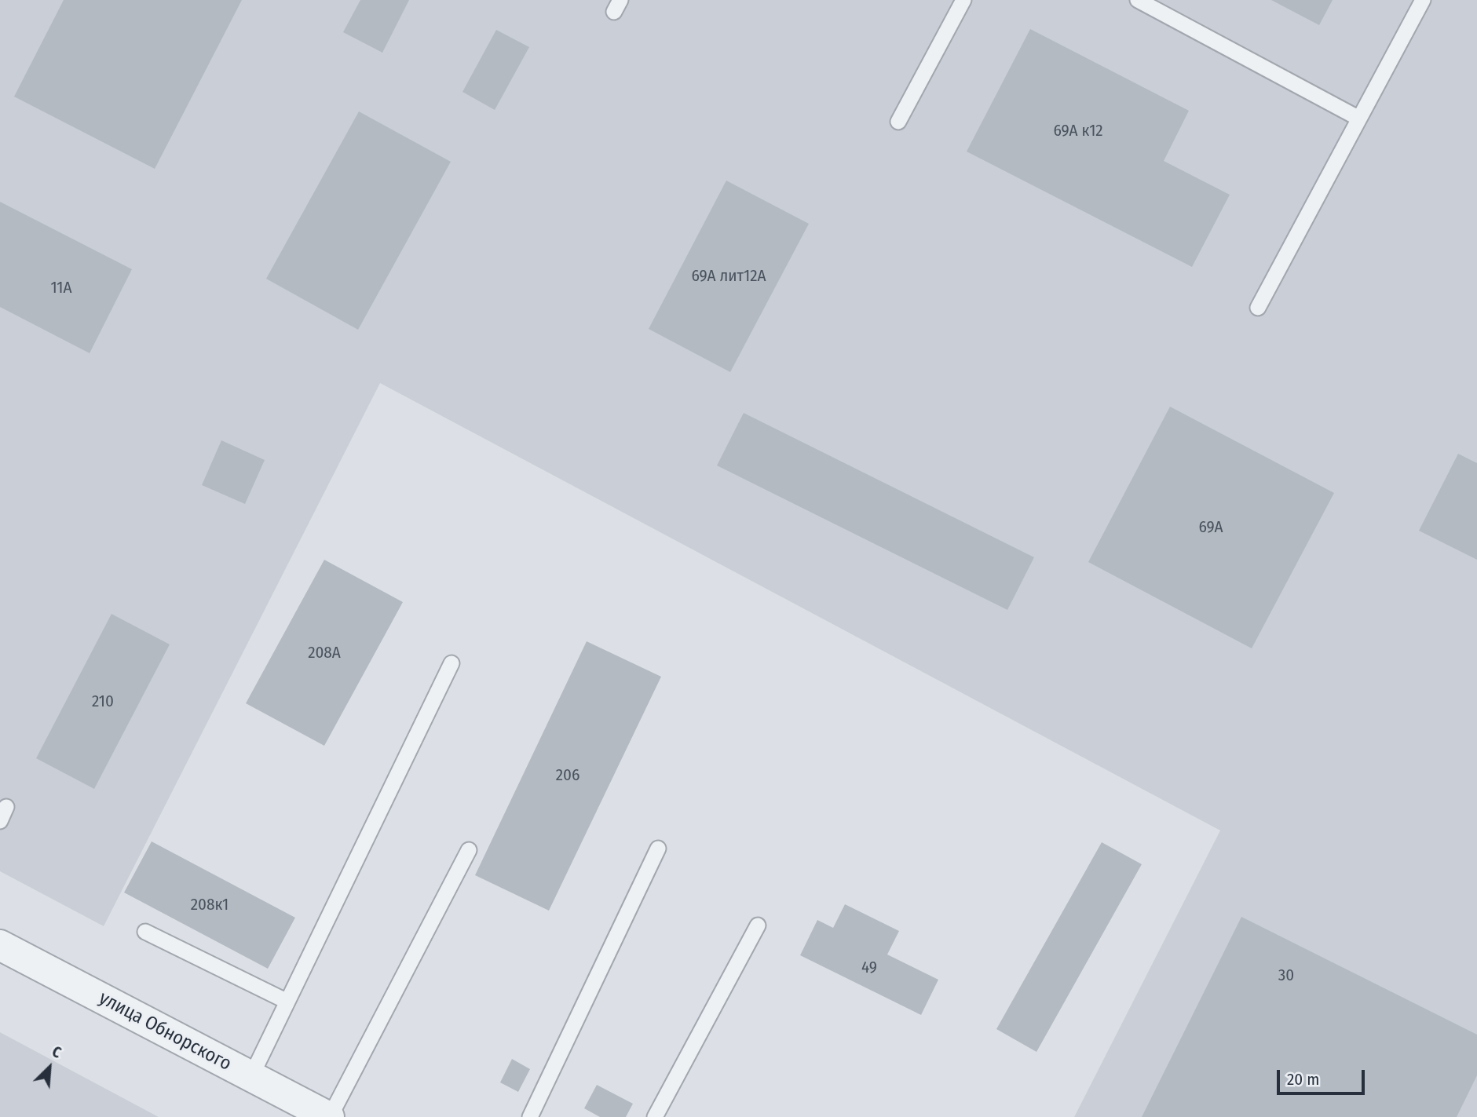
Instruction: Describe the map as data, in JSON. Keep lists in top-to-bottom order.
{
  "streets": {
    "street": ["улица Обнорского"]
  },
  "house_numbers": [
    "69А к12",
    "69А лит12А",
    "11А",
    "69А",
    "208А",
    "210",
    "206",
    "208к1",
    "49",
    "30"
  ],
  "scale_bar": "20 m",
  "north": "top right"
}
